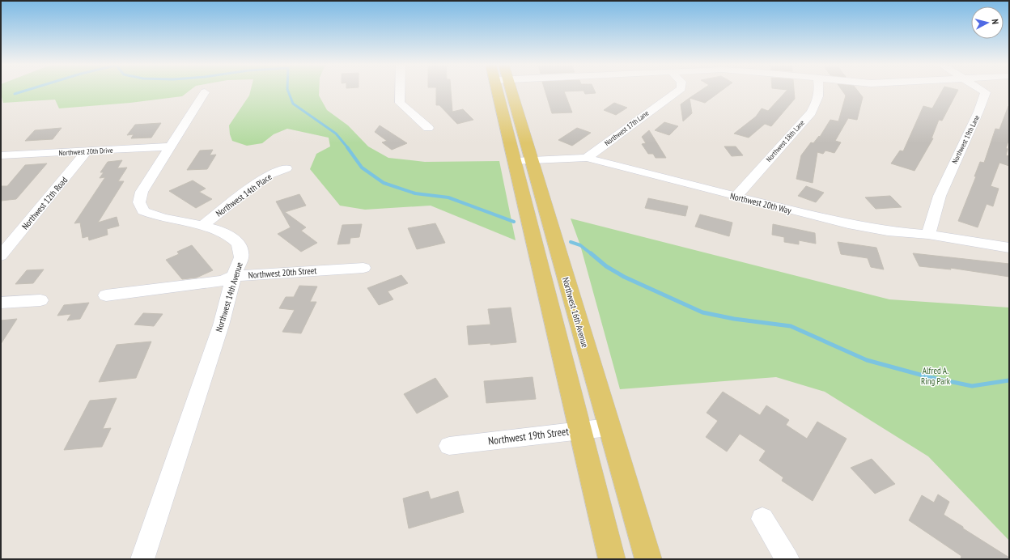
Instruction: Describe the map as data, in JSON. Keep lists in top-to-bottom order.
{
  "streets": {
    "main road": ["Northwest 16th Avenue"],
    "street": [
      "Northwest 17th Lane",
      "Northwest 19th Lane",
      "Northwest 18th Lane",
      "Northwest 20th Drive",
      "Northwest 14th Place",
      "Northwest 12th Road",
      "Northwest 20th Way",
      "Northwest 20th Street",
      "Northwest 14th Avenue",
      "Northwest 19th Street"
    ]
  },
  "crossings": [
    ["Northwest 17th Lane", "Northwest 20th Way"],
    ["Northwest 19th Lane", "Northwest 20th Way"],
    ["Northwest 18th Lane", "Northwest 20th Way"],
    ["Northwest 20th Drive", "Northwest 12th Road"],
    ["Northwest 20th Drive", "Northwest 14th Avenue"],
    ["Northwest 14th Place", "Northwest 14th Avenue"],
    ["Northwest 20th Way", "Northwest 16th Avenue"],
    ["Northwest 20th Street", "Northwest 14th Avenue"],
    ["Northwest 16th Avenue", "Northwest 19th Street"]
  ],
  "parks": ["Alfred A. Ring Park"],
  "north": "right"
}
